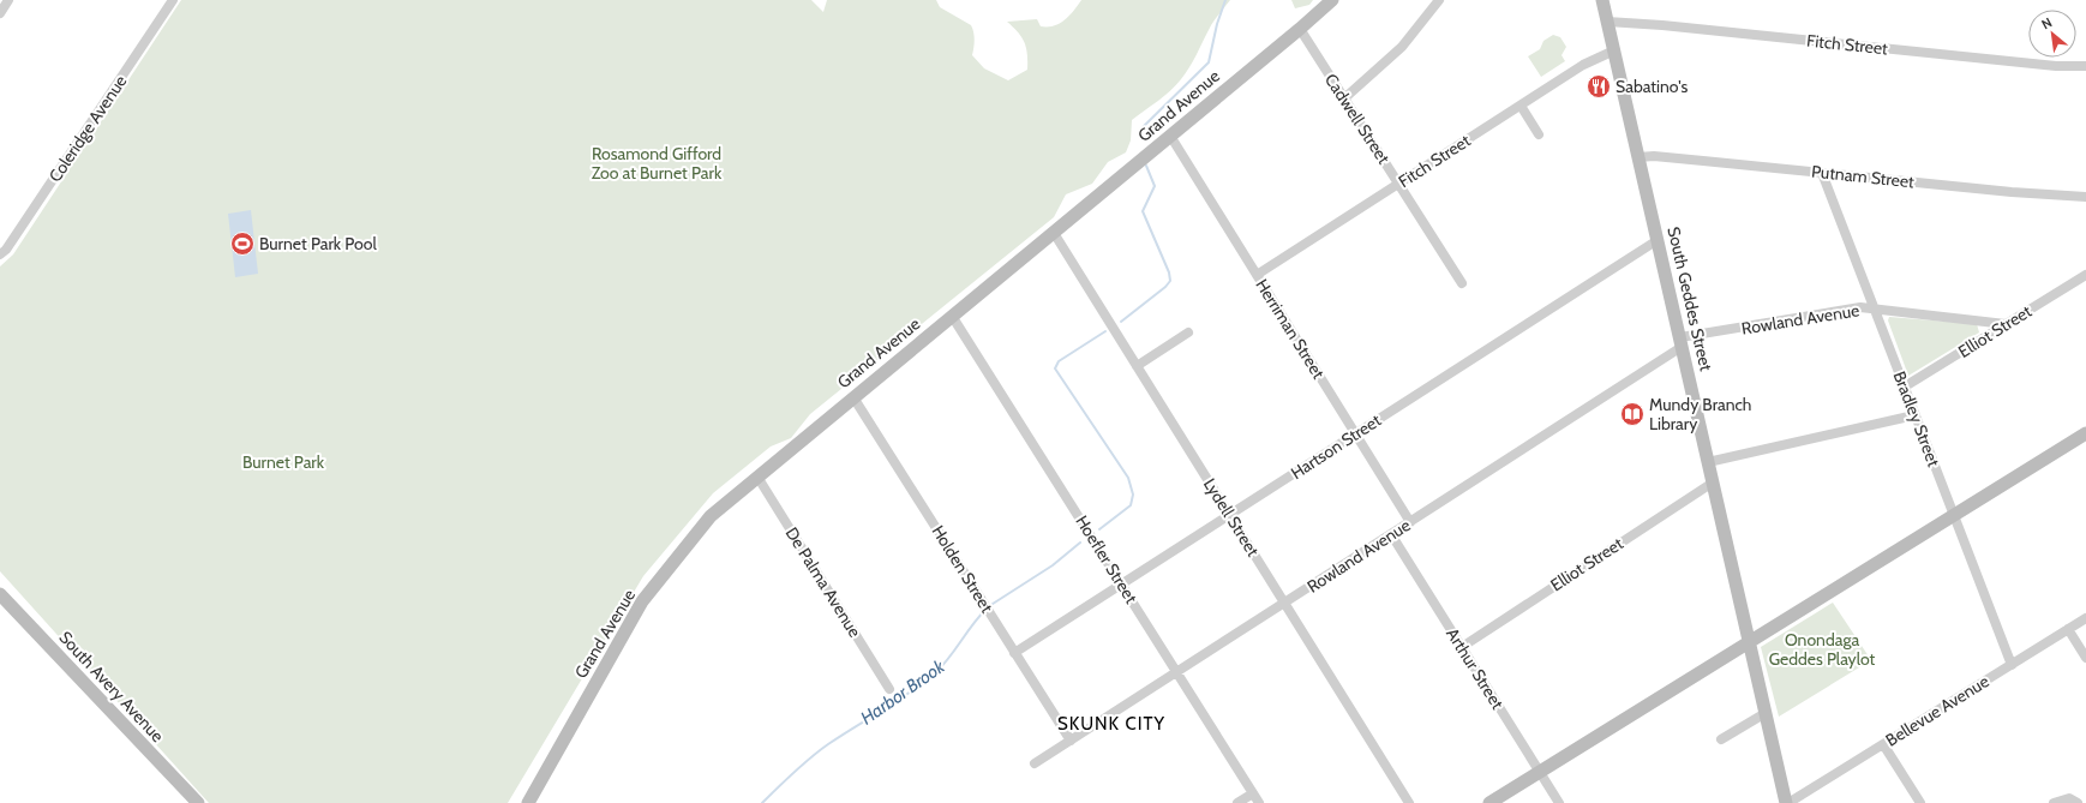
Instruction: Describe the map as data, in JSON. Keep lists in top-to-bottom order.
{
  "streets": {
    "street": [
      "Fitch Street",
      "Grand Avenue",
      "Cadwell Street",
      "Coleridge Avenue",
      "Putnam Street",
      "South Geddes Street",
      "Rowland Avenue",
      "Herriman Street",
      "Elliot Street",
      "Bradley Street",
      "Hartson Street",
      "Lydell Street",
      "Hoefler Street",
      "Holden Street",
      "De Palma Avenue",
      "Arthur Street",
      "South Avery Avenue",
      "Bellevue Avenue"
    ]
  },
  "crossings": [
    ["Fitch Street", "Cadwell Street"],
    ["Fitch Street", "South Geddes Street"],
    ["Fitch Street", "Herriman Street"],
    ["Grand Avenue", "Cadwell Street"],
    ["Grand Avenue", "Herriman Street"],
    ["Grand Avenue", "Lydell Street"],
    ["Grand Avenue", "Hoefler Street"],
    ["Grand Avenue", "Holden Street"],
    ["Grand Avenue", "De Palma Avenue"],
    ["Putnam Street", "South Geddes Street"],
    ["Putnam Street", "Bradley Street"],
    ["South Geddes Street", "Rowland Avenue"],
    ["South Geddes Street", "Elliot Street"],
    ["South Geddes Street", "Hartson Street"],
    ["South Geddes Street", "Bellevue Avenue"],
    ["Rowland Avenue", "Herriman Street"],
    ["Rowland Avenue", "Elliot Street"],
    ["Rowland Avenue", "Bradley Street"],
    ["Rowland Avenue", "Lydell Street"],
    ["Rowland Avenue", "Hoefler Street"],
    ["Rowland Avenue", "Holden Street"],
    ["Rowland Avenue", "Arthur Street"],
    ["Herriman Street", "Hartson Street"],
    ["Elliot Street", "Bradley Street"],
    ["Elliot Street", "Arthur Street"],
    ["Bradley Street", "Bellevue Avenue"],
    ["Hartson Street", "Lydell Street"],
    ["Hartson Street", "Hoefler Street"],
    ["Hartson Street", "Holden Street"]
  ],
  "districts": ["SKUNK CITY"],
  "water": ["Harbor Brook"],
  "parks": ["Rosamond Gifford Zoo at Burnet Park", "Burnet Park", "Onondaga Geddes Playlot"],
  "places": {
    "restaurant": ["Sabatino's"],
    "sports": ["Burnet Park Pool"],
    "library": ["Mundy Branch Library"]
  },
  "north": "top left"
}
